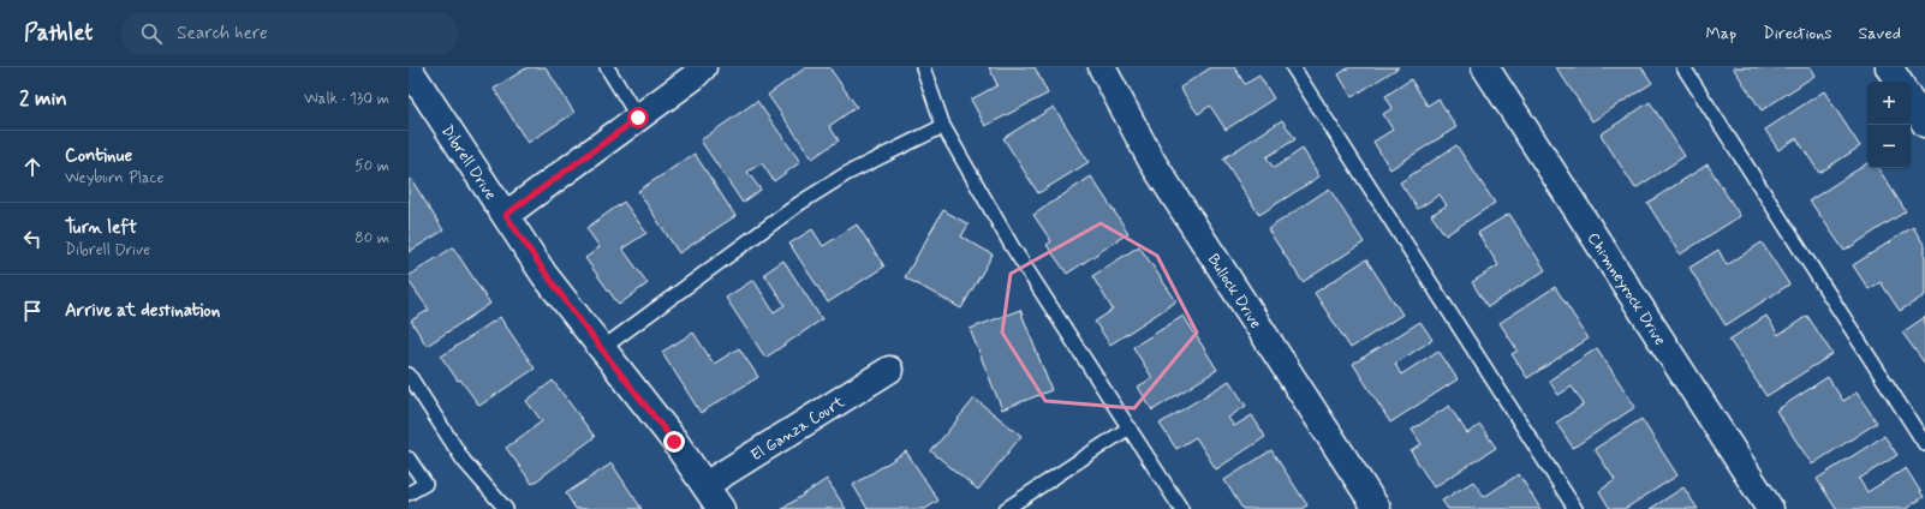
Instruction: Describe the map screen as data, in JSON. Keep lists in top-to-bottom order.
{
  "streets": {
    "street": [
      "Dibrell Drive",
      "Chimneyrock Drive",
      "Bullock Drive",
      "El Ganza Court"
    ]
  },
  "crossings": [
    ["Dibrell Drive", "El Ganza Court"]
  ],
  "page": {
    "header": "Pathlet",
    "search": "Search here",
    "nav": ["Map", "Directions", "Saved"],
    "heading": ["2 min", "Walk · 130 m"],
    "map_buttons": ["+", "−"],
    "list": [
      ["Continue", "Weyburn Place", "50 m"],
      ["Turn left", "Dibrell Drive", "80 m"],
      "Arrive at destination"
    ]
  }
}
